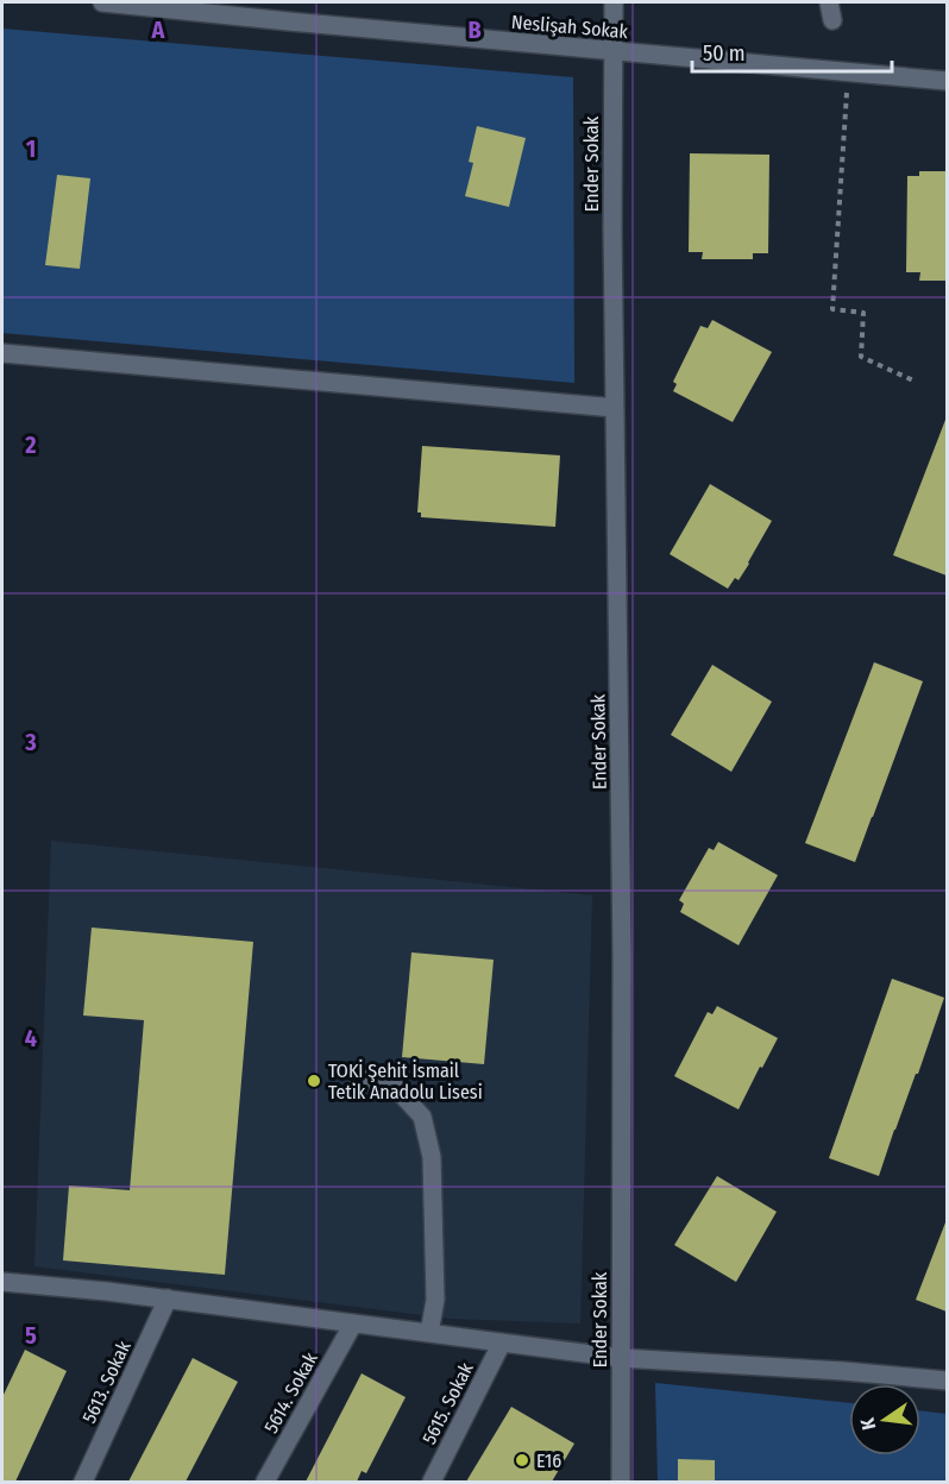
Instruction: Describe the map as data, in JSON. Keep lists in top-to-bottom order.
{
  "streets": {
    "street": [
      "Neslişah Sokak",
      "Ender Sokak",
      "5613. Sokak",
      "5614. Sokak",
      "5615. Sokak"
    ]
  },
  "crossings": [
    ["Neslişah Sokak", "Ender Sokak"]
  ],
  "places": ["TOKİ Şehit İsmail Tetik Anadolu Lisesi", "E16"],
  "scale_bar": "50 m",
  "north": "left",
  "grid": {
    "columns": ["A", "B"],
    "rows": [
      "1",
      "2",
      "3",
      "4",
      "5"
    ]
  }
}
